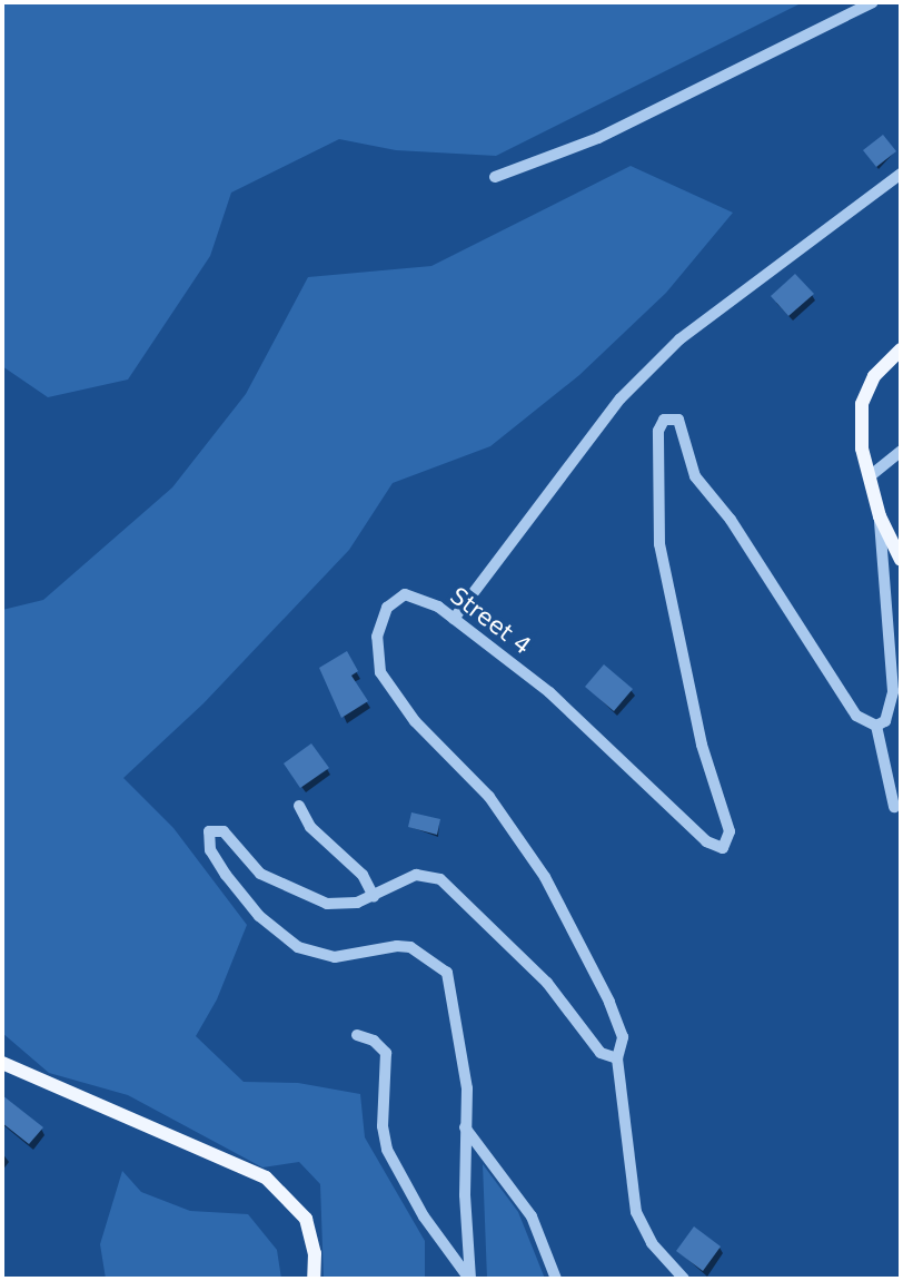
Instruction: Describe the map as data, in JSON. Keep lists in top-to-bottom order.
{
  "streets": {
    "street": ["Street 4"]
  }
}
